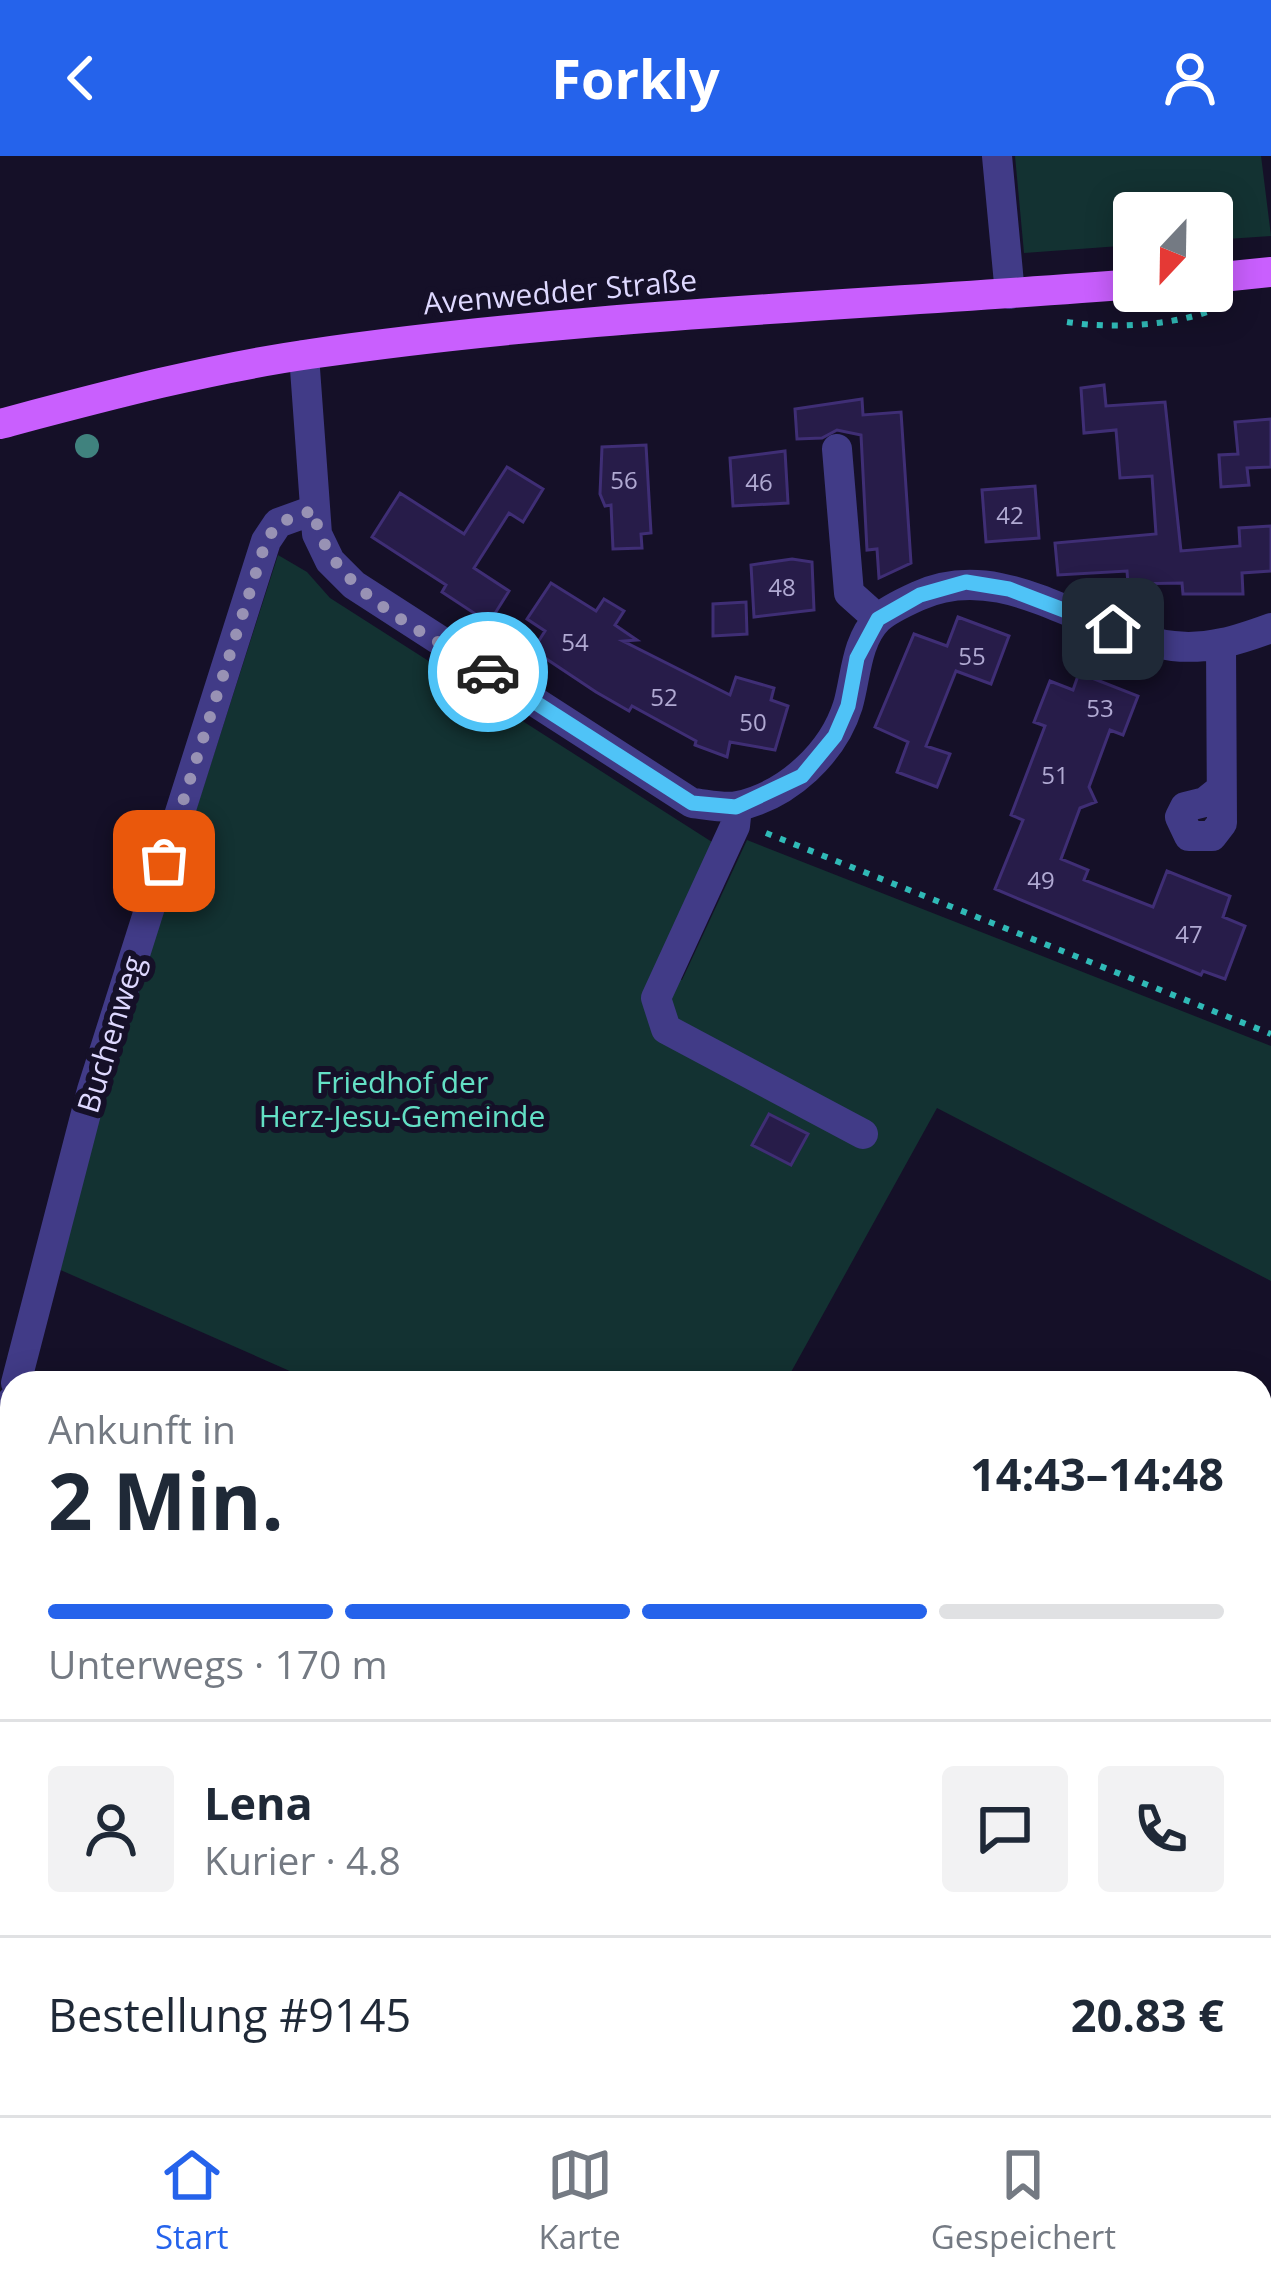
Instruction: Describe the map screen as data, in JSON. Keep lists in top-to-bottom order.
{
  "streets": {
    "main road": ["Avenwedder Straße"],
    "street": ["Buchenweg"]
  },
  "parks": ["Friedhof der Herz-Jesu-Gemeinde"],
  "house_numbers": [
    "56",
    "46",
    "42",
    "48",
    "54",
    "55",
    "52",
    "53",
    "50",
    "51",
    "49",
    "47"
  ],
  "north": "bottom",
  "page": {
    "header": "Forkly",
    "heading": ["2 Min.", "Ankunft in", "14:43–14:48"],
    "panel": [
      "Lena",
      "Kurier · 4.8",
      "Bestellung #9145",
      "20.83 €"
    ],
    "bar": "Unterwegs · 170 m",
    "tabs": ["Start", "Karte", "Gespeichert"]
  }
}
